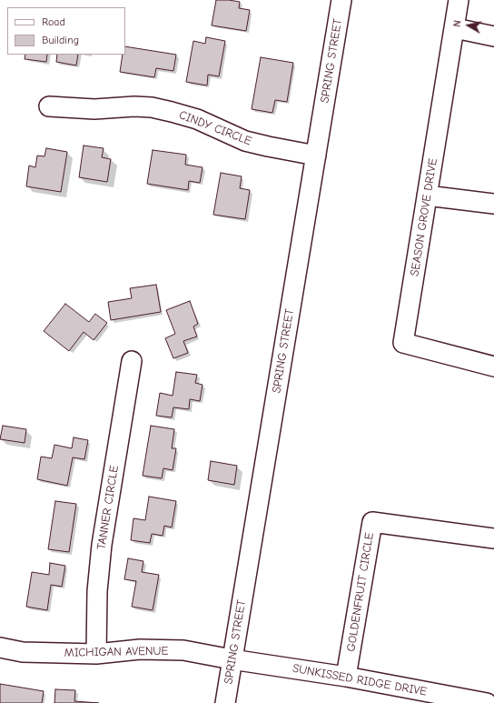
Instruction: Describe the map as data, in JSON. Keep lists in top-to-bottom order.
{
  "streets": {
    "street": [
      "SPRING STREET",
      "CINDY CIRCLE",
      "SEASON GROVE DRIVE",
      "TANNER CIRCLE",
      "GOLDENFRUIT CIRCLE",
      "MICHIGAN AVENUE",
      "SUNKISSED RIDGE DRIVE"
    ]
  },
  "crossings": [
    ["SPRING STREET", "CINDY CIRCLE"],
    ["SPRING STREET", "MICHIGAN AVENUE"],
    ["SPRING STREET", "SUNKISSED RIDGE DRIVE"],
    ["TANNER CIRCLE", "MICHIGAN AVENUE"],
    ["GOLDENFRUIT CIRCLE", "SUNKISSED RIDGE DRIVE"],
    ["MICHIGAN AVENUE", "SUNKISSED RIDGE DRIVE"]
  ],
  "legend": ["Road", "Building"],
  "north": "left"
}
